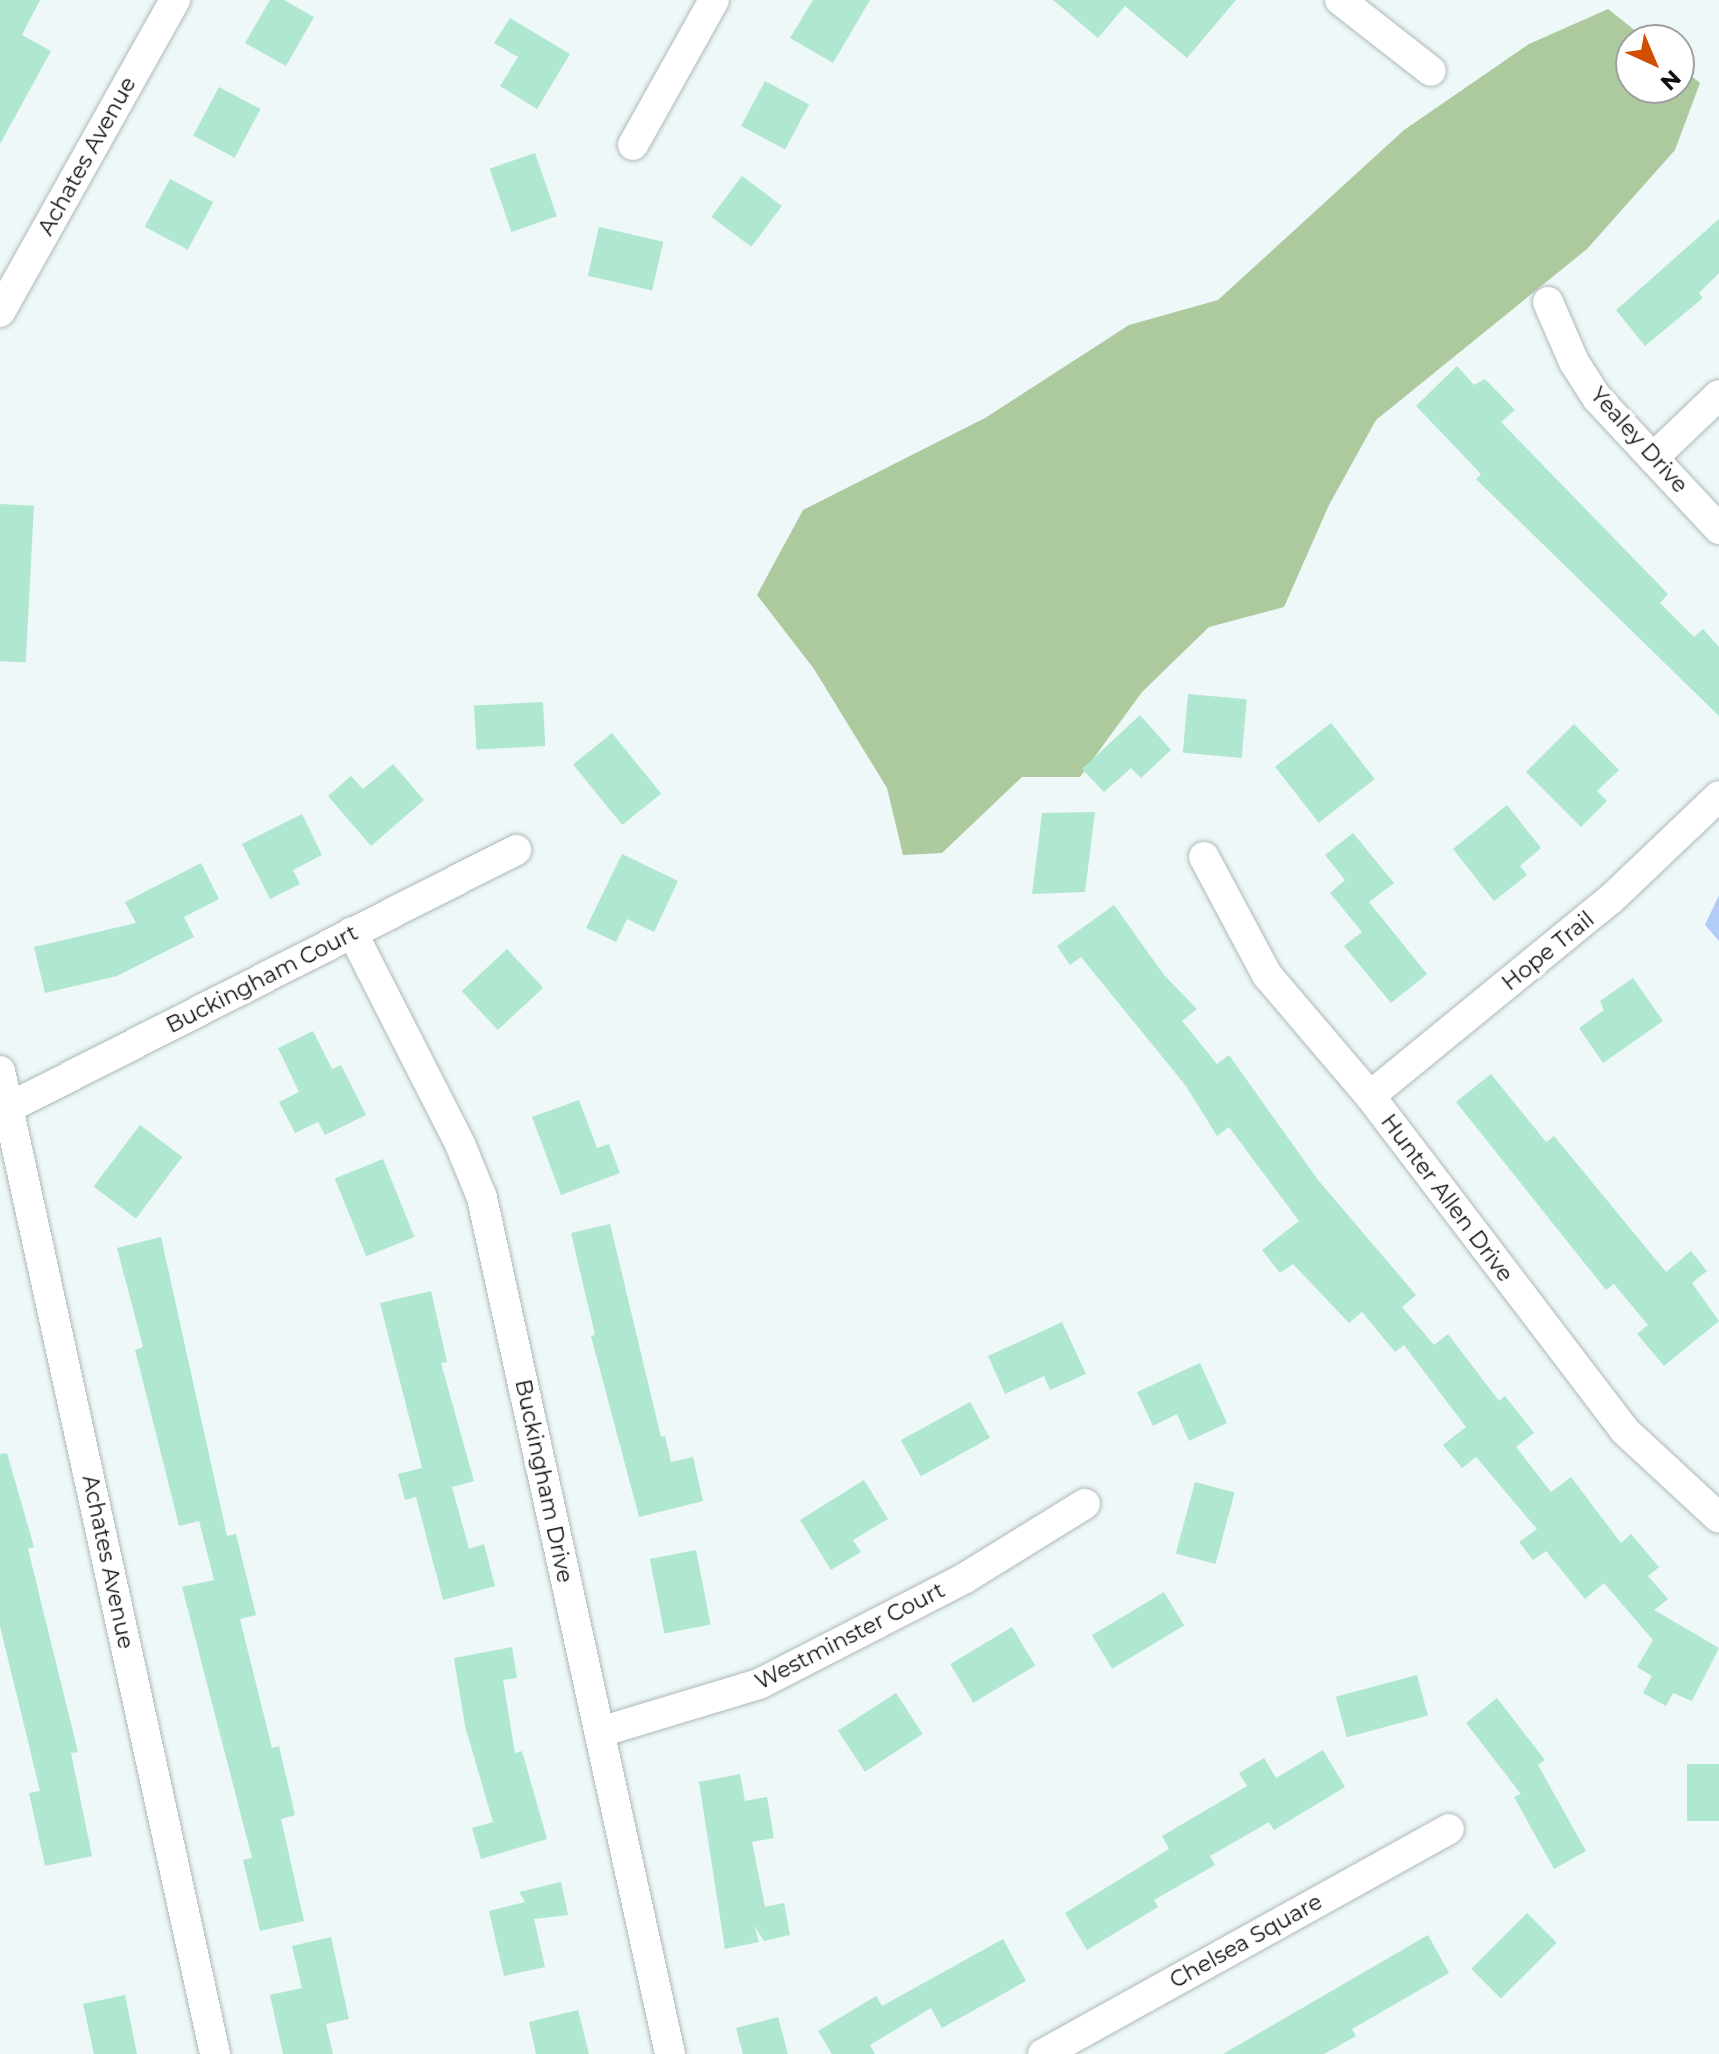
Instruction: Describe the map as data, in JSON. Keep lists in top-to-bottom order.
{
  "streets": {
    "street": [
      "Achates Avenue",
      "Yealey Drive",
      "Hope Trail",
      "Buckingham Court",
      "Hunter Allen Drive",
      "Buckingham Drive",
      "Westminster Court",
      "Chelsea Square"
    ]
  },
  "crossings": [
    ["Achates Avenue", "Buckingham Court"],
    ["Hope Trail", "Hunter Allen Drive"],
    ["Buckingham Court", "Buckingham Drive"],
    ["Buckingham Drive", "Westminster Court"]
  ],
  "north": "bottom right"
}
